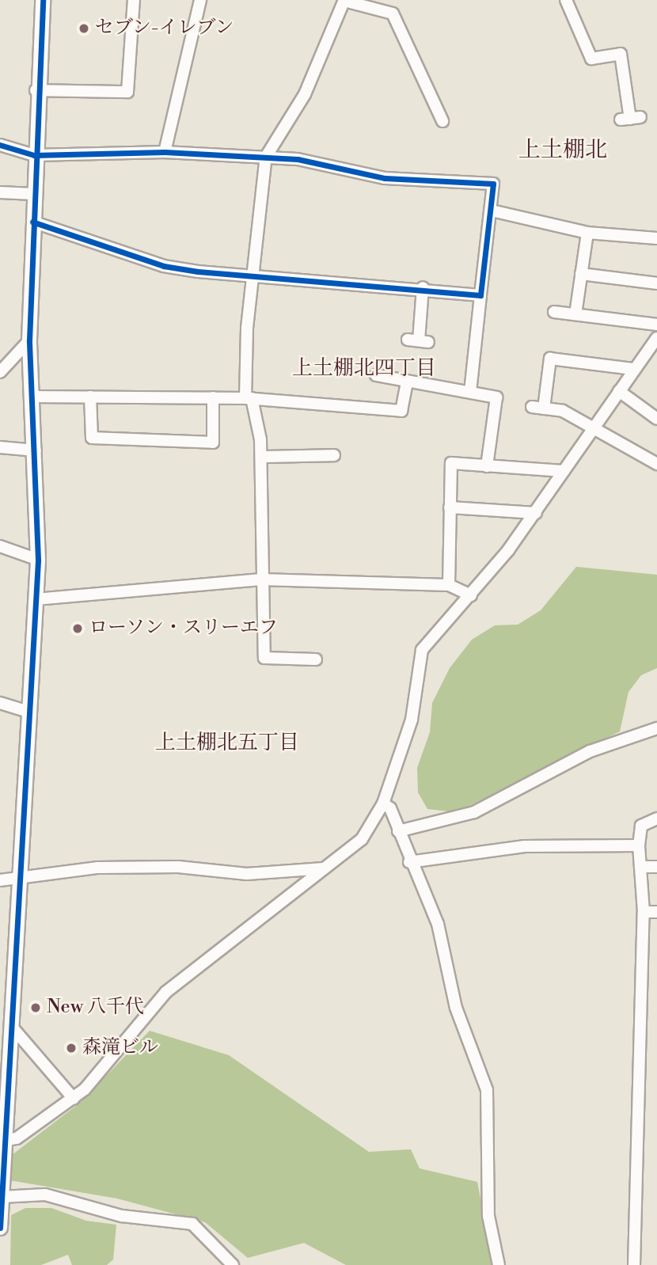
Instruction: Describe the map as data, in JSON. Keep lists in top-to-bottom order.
{
  "districts": ["上土棚北", "上土棚北四丁目", "上土棚北五丁目"],
  "places": [
    "セブン-イレブン",
    "ローソン・スリーエフ",
    "New 八千代",
    "森滝ビル"
  ]
}
